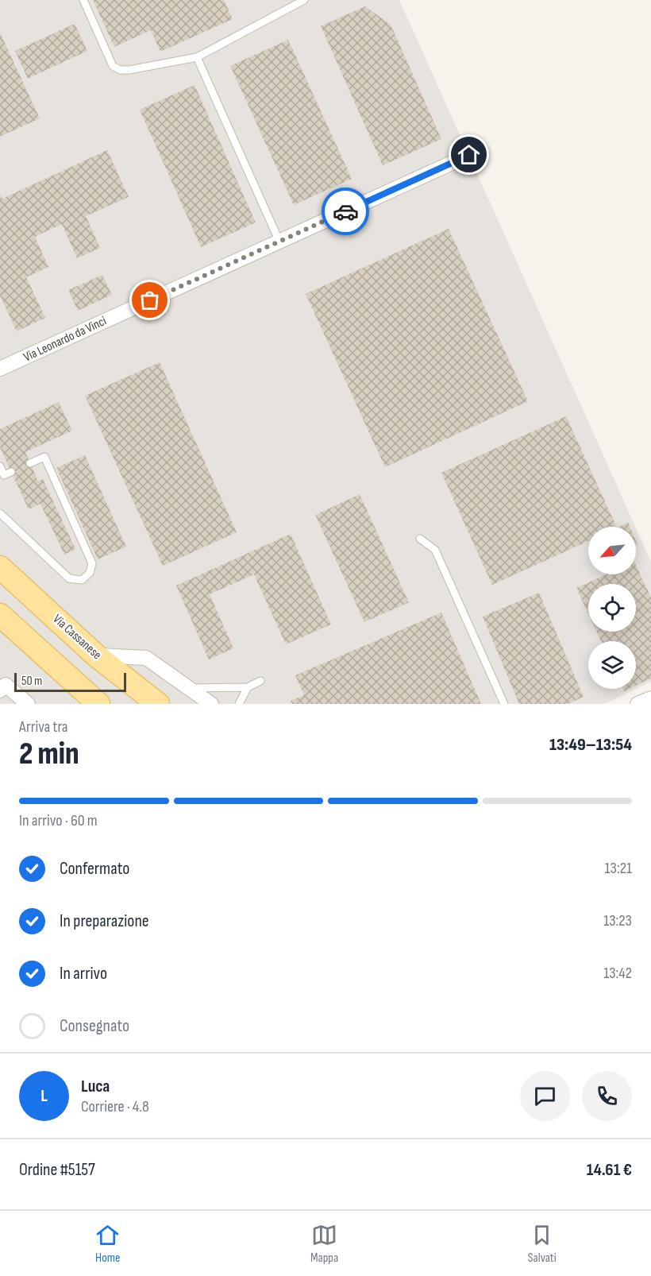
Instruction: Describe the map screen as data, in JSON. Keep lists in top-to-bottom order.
{
  "streets": {
    "main road": ["Via Cassanese"],
    "street": ["Via Leonardo da Vinci"]
  },
  "scale_bar": "50 m",
  "north": "bottom left",
  "page": {
    "scale": "50 m",
    "heading": ["2 min", "Arriva tra", "13:49–13:54"],
    "panel": [
      "Luca",
      "Corriere · 4.8",
      "Ordine #5157",
      "14.61 €"
    ],
    "bar": "In arrivo · 60 m",
    "list": [
      ["Confermato", "13:21"],
      ["In preparazione", "13:23"],
      ["In arrivo", "13:42"],
      "Consegnato"
    ],
    "round": "L",
    "tabs": ["Home", "Mappa", "Salvati"]
  }
}
